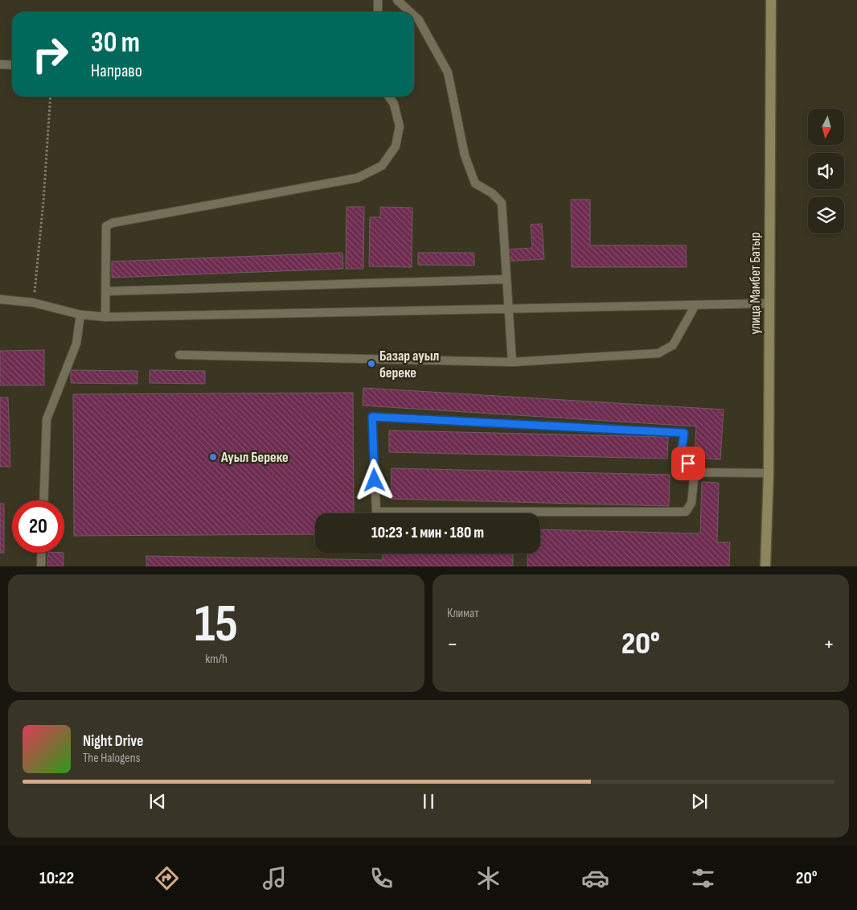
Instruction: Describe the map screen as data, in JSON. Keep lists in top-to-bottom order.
{
  "streets": {
    "main road": ["улица Мамбет Батыр"]
  },
  "places": ["Базар ауыл береке", "Ауыл Береке"],
  "north": "bottom",
  "page": {
    "turn": ["30 m", "Направо"],
    "limit": "20",
    "trip": "10:23 · 1 мин · 180 m",
    "tile": [
      ["15", "km/h"],
      "Климат"
    ],
    "heat": ["−", "20°", "+"],
    "song": ["Night Drive", "The Halogens"],
    "tabs": ["10:22", "20°"]
  }
}
